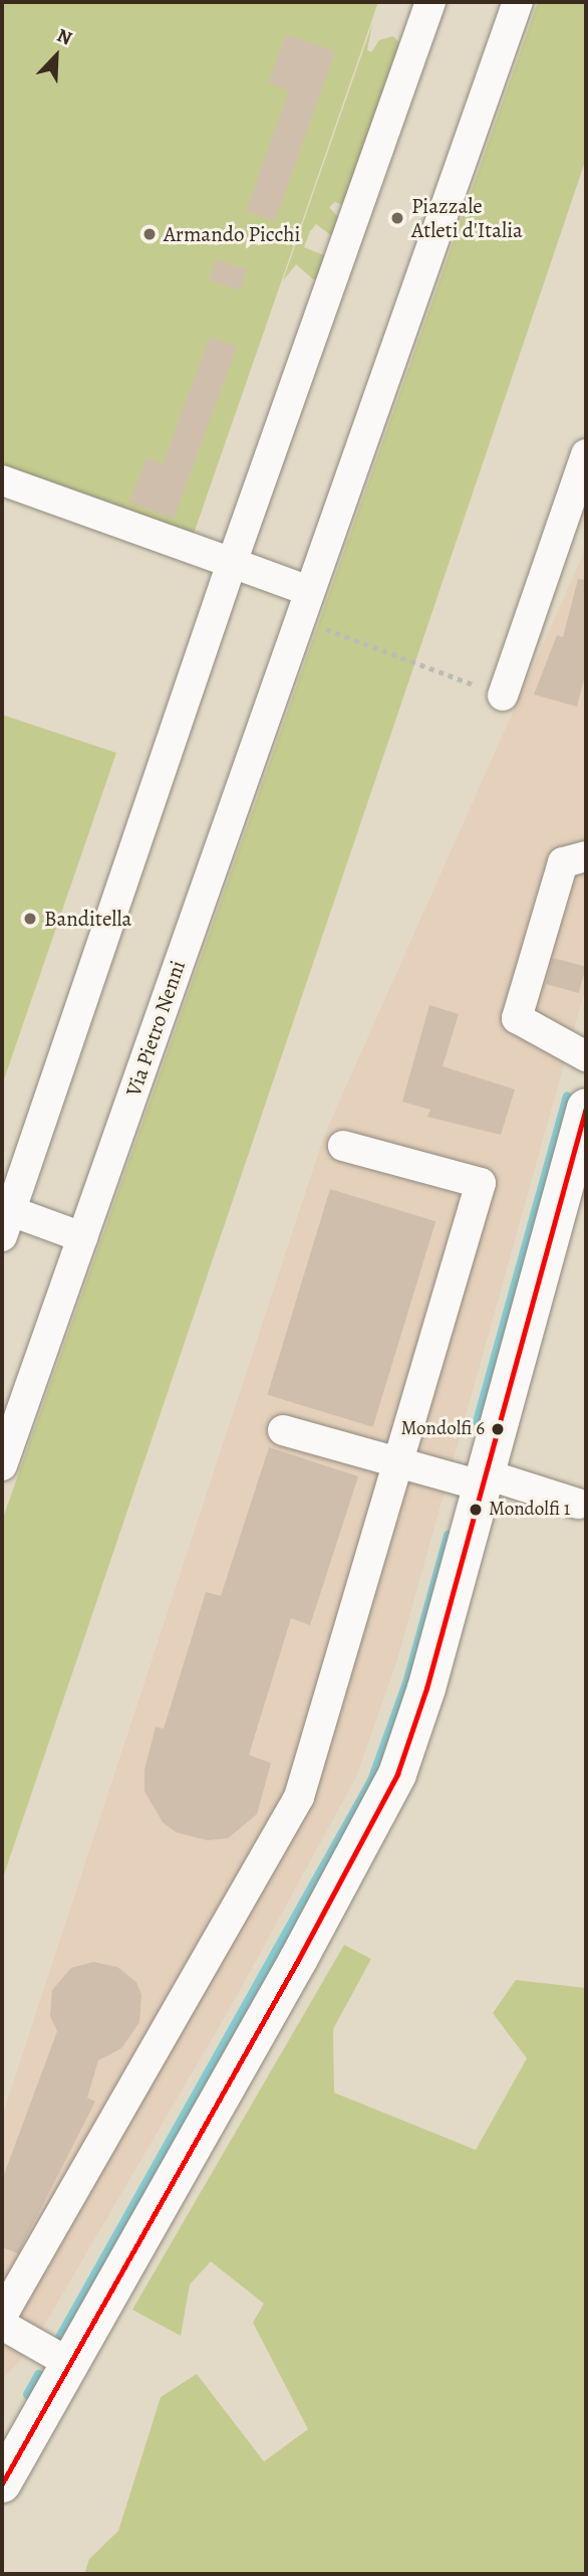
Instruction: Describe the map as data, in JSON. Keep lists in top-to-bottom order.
{
  "streets": {
    "street": ["Via Pietro Nenni"]
  },
  "places": [
    "Piazzale Atleti d'Italia",
    "Armando Picchi",
    "Banditella",
    "Mondolfi 6",
    "Mondolfi 1"
  ],
  "north": "top right"
}
